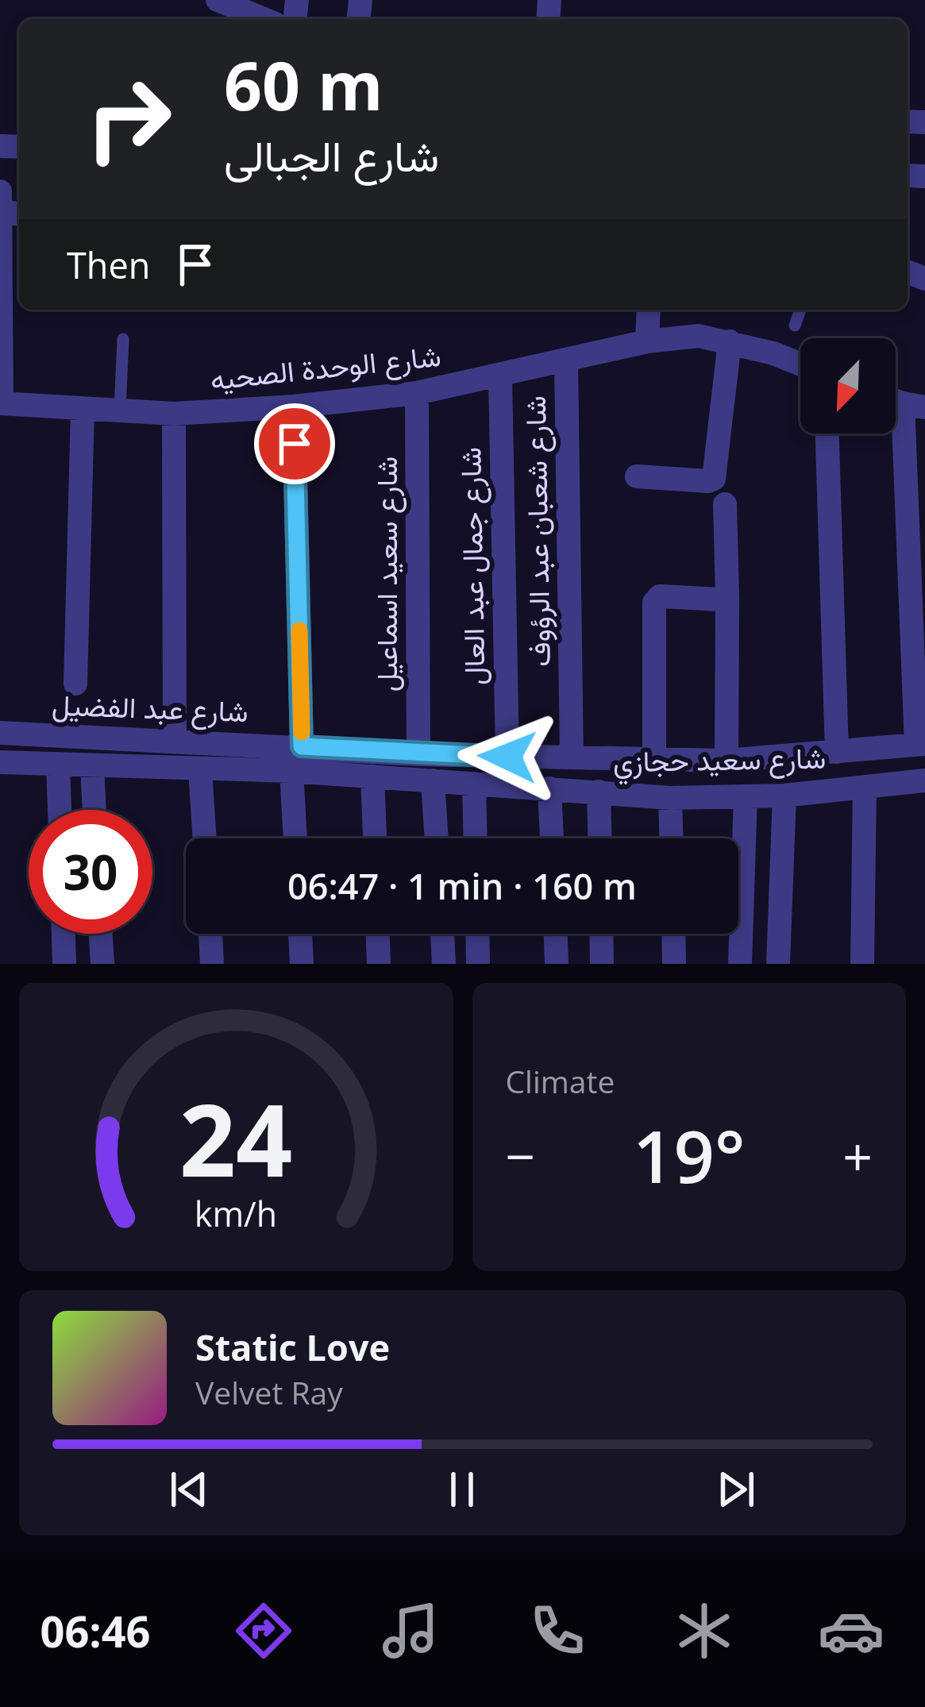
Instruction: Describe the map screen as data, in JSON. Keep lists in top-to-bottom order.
{
  "streets": {
    "street": [
      "شارع الوحدة الصحيه",
      "شارع شعبان عبد الرؤوف",
      "شارع جمال عبد العال",
      "شارع سعيد اسماعيل",
      "شارع عبد الفضيل",
      "شارع سعيد حجازي"
    ]
  },
  "crossings": [
    ["شارع الوحدة الصحيه", "شارع شعبان عبد الرؤوف"],
    ["شارع الوحدة الصحيه", "شارع جمال عبد العال"],
    ["شارع الوحدة الصحيه", "شارع سعيد اسماعيل"],
    ["شارع شعبان عبد الرؤوف", "شارع عبد الفضيل"],
    ["شارع جمال عبد العال", "شارع عبد الفضيل"],
    ["شارع سعيد اسماعيل", "شارع عبد الفضيل"]
  ],
  "north": "bottom left",
  "page": {
    "turn": ["60 m", "شارع الجبالى"],
    "then": "Then",
    "limit": "30",
    "trip": "06:47 · 1 min · 160 m",
    "tile": "Climate",
    "heat": ["−", "19°", "+"],
    "song": ["Static Love", "Velvet Ray"],
    "tabs": "06:46",
    "gauge": ["24", "km/h"]
  }
}
